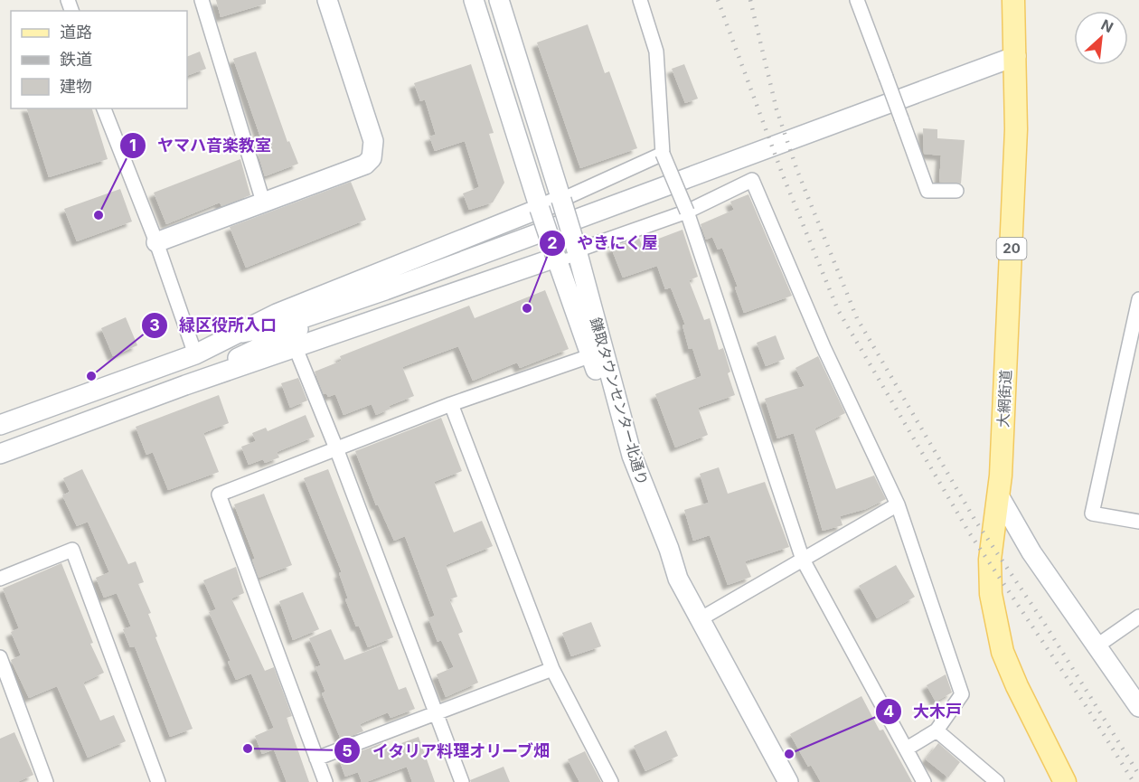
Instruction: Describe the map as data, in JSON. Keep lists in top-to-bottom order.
{
  "streets": {
    "main road": ["20", "大網街道"],
    "street": ["鎌取タウンセンター北通り"]
  },
  "places": [
    "ヤマハ音楽教室",
    "やきにく屋",
    "緑区役所入口",
    "イタリア料理オリーブ畑",
    "大木戸"
  ],
  "legend": ["道路", "鉄道", "建物"],
  "north": "top right"
}
